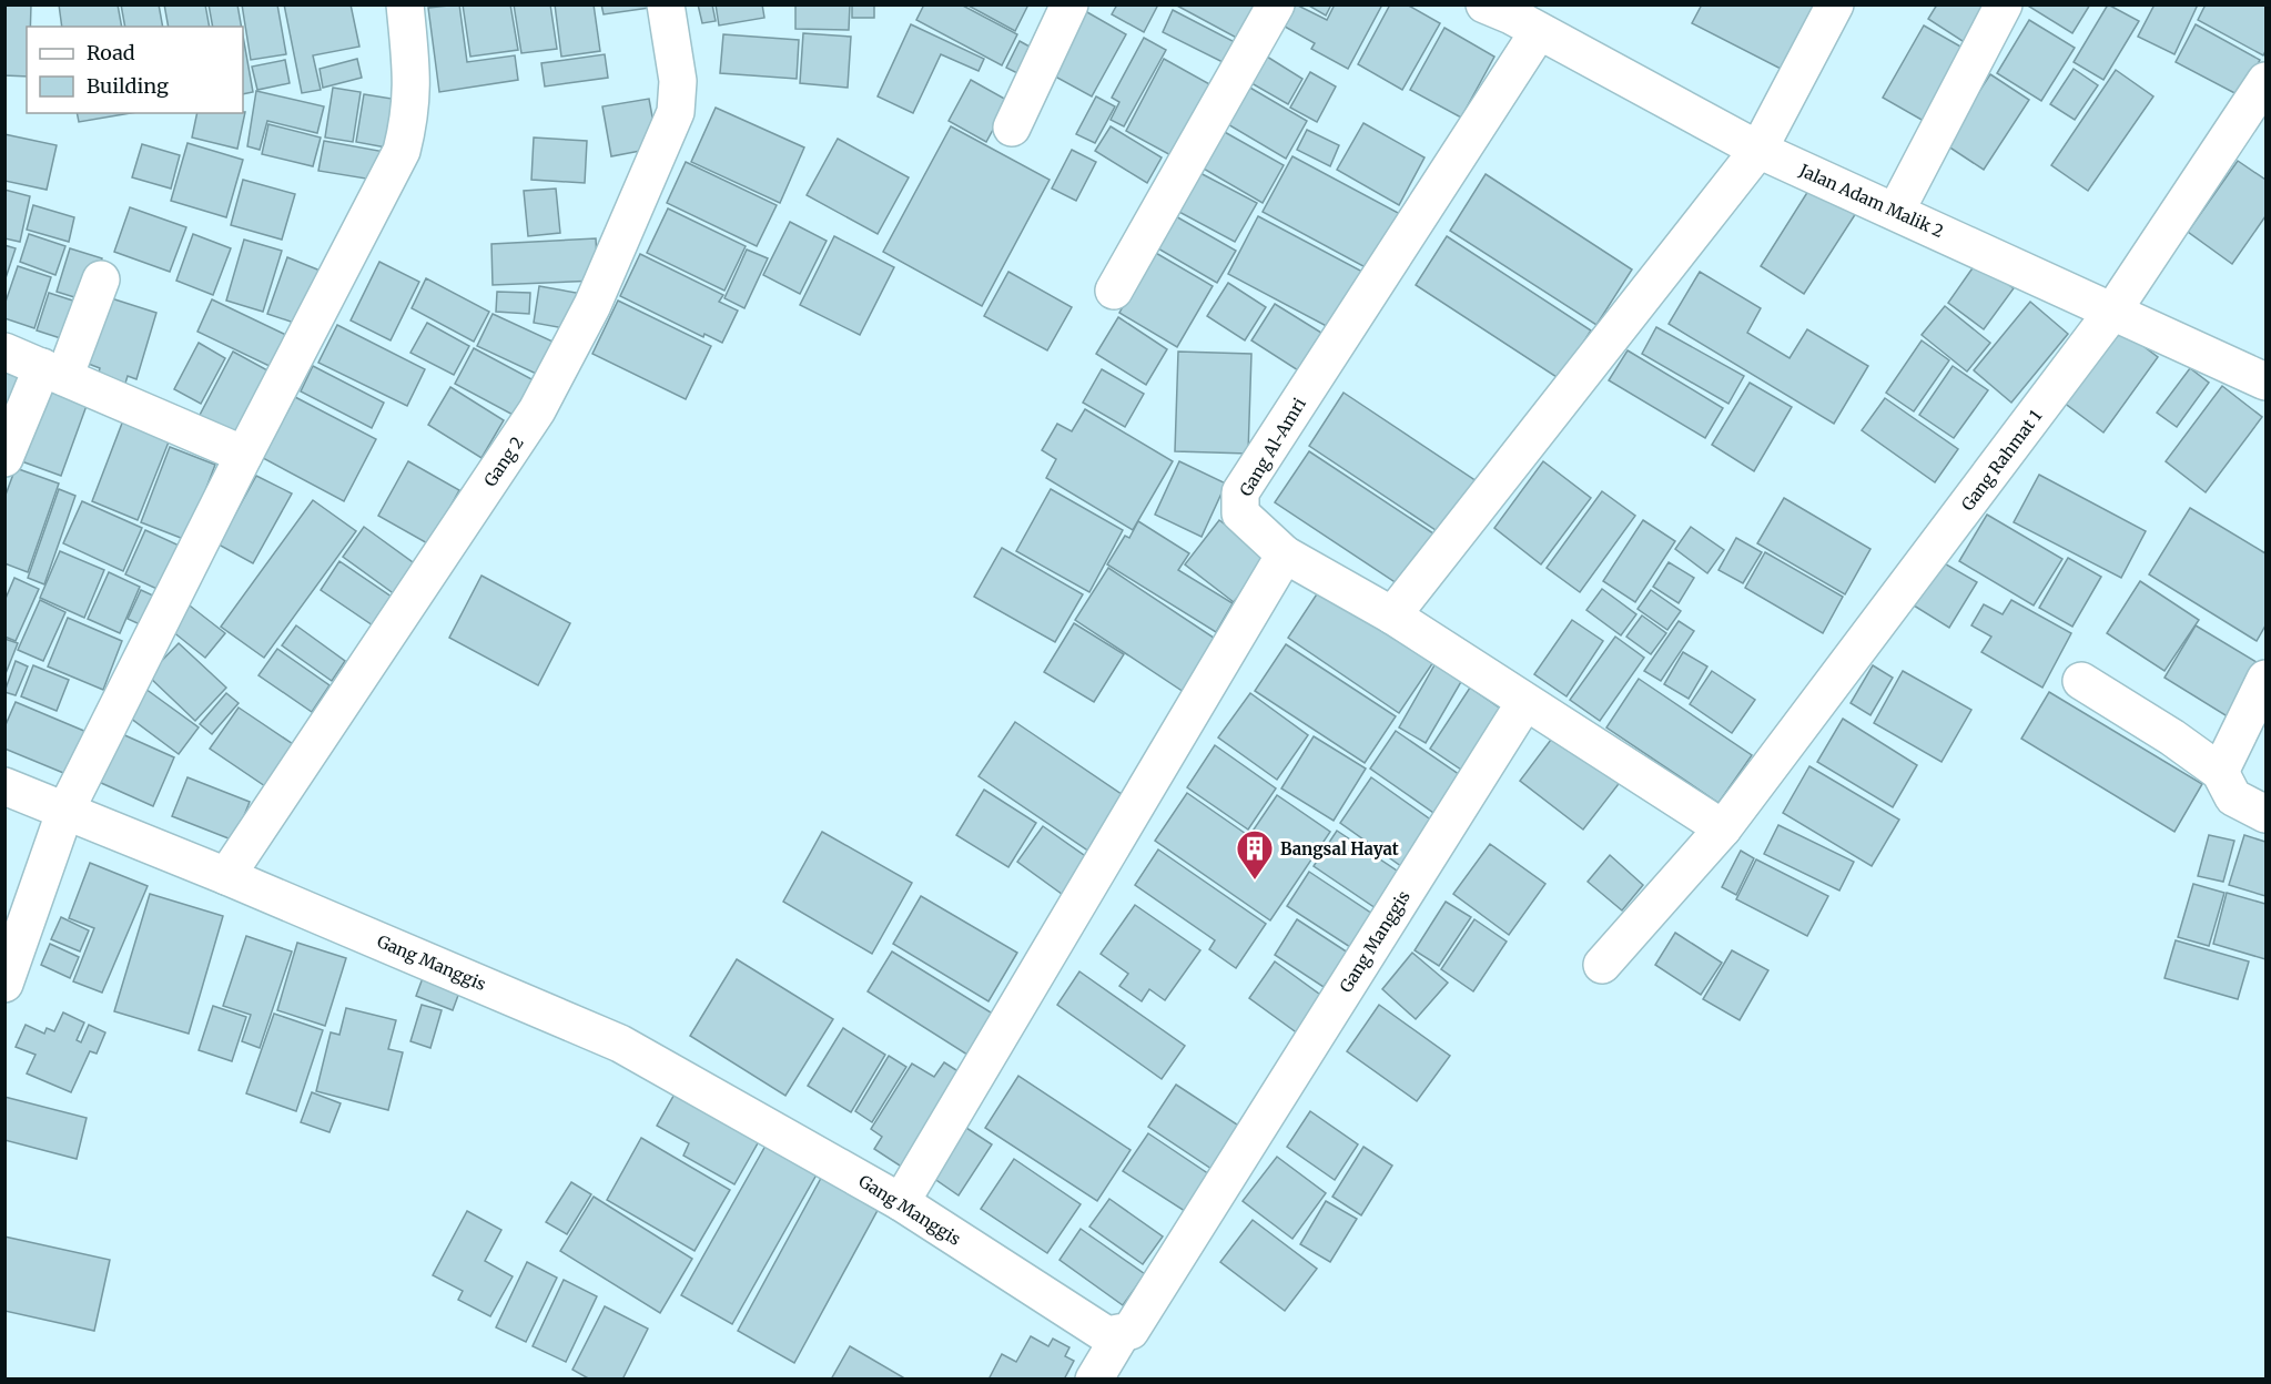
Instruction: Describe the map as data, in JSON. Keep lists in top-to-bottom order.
{
  "streets": {
    "street": [
      "Jalan Adam Malik 2",
      "Gang Al-Amri",
      "Gang Rahmat 1",
      "Gang 2",
      "Gang Manggis"
    ]
  },
  "crossings": [
    ["Jalan Adam Malik 2", "Gang Al-Amri"],
    ["Jalan Adam Malik 2", "Gang Rahmat 1"],
    ["Gang Al-Amri", "Gang Rahmat 1"],
    ["Gang Al-Amri", "Gang Manggis"],
    ["Gang 2", "Gang Manggis"]
  ],
  "places": {
    "building": ["Bangsal Hayat"]
  },
  "legend": ["Road", "Building"]
}
